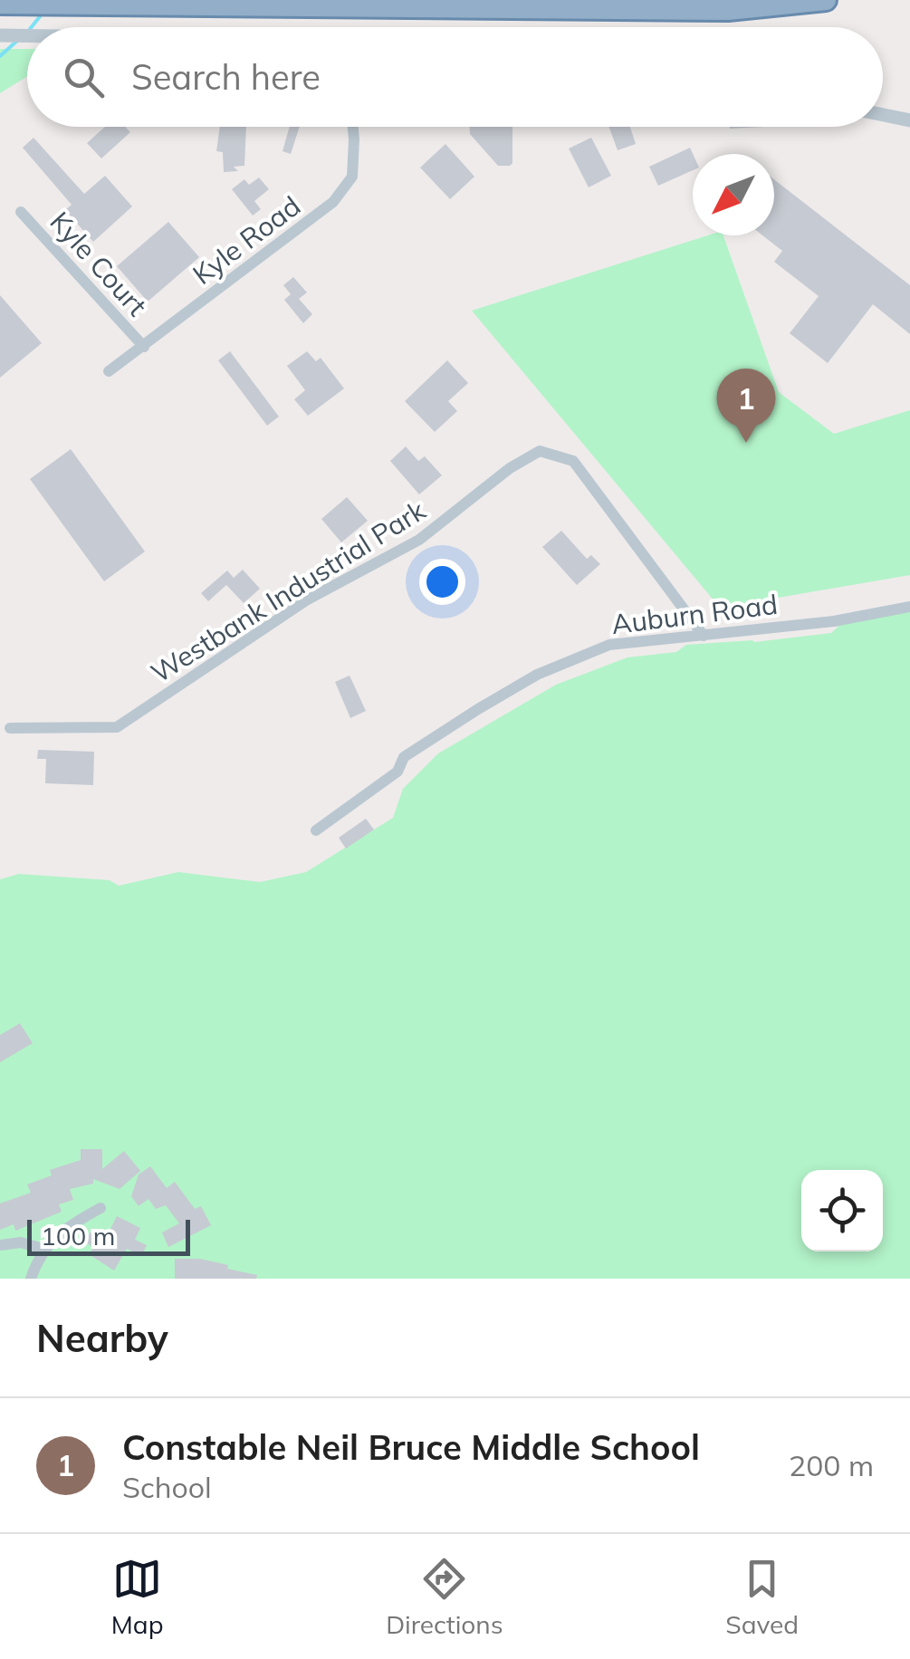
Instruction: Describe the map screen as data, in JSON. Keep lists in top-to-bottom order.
{
  "streets": {
    "street": [
      "Kyle Road",
      "Kyle Court",
      "Westbank Industrial Park",
      "Auburn Road"
    ]
  },
  "crossings": [
    ["Kyle Road", "Kyle Court"],
    ["Westbank Industrial Park", "Auburn Road"]
  ],
  "scale_bar": "100 m",
  "north": "bottom left",
  "page": {
    "search": "Search here",
    "pins": "1",
    "scale": "100 m",
    "heading": "Nearby",
    "list": [
      {
        "mark": "1",
        "name": "Constable Neil Bruce Middle School",
        "note": "School",
        "value": "200 m"
      }
    ],
    "nav": ["Map", "Directions", "Saved"]
  }
}
